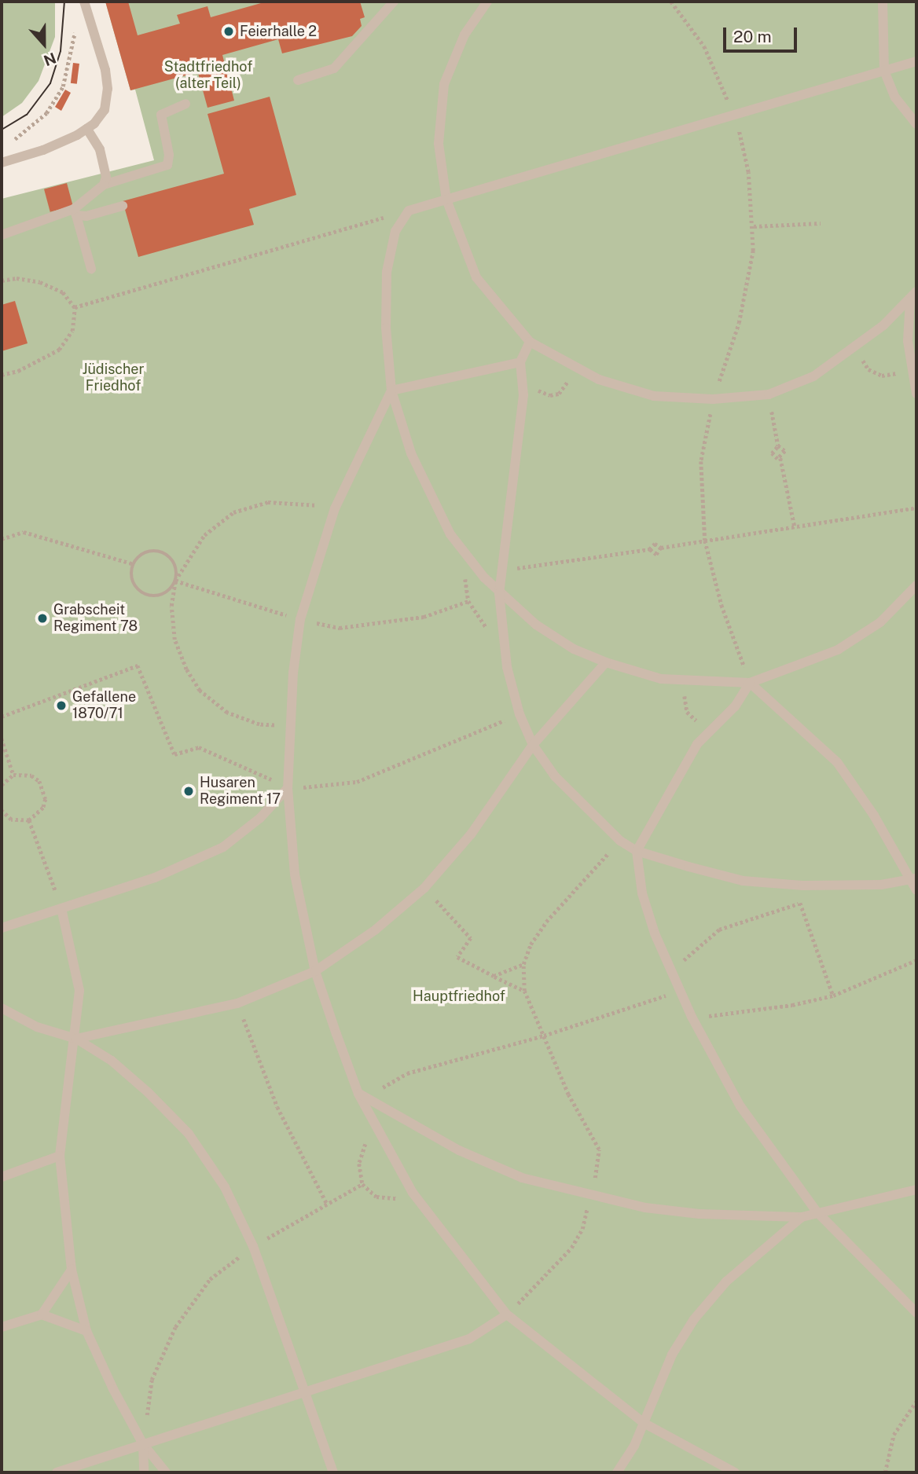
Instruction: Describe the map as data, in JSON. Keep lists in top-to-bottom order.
{
  "parks": ["Stadtfriedhof (alter Teil)", "Jüdischer Friedhof", "Hauptfriedhof"],
  "places": [
    "Feierhalle 2",
    "Grabscheit Regiment 78",
    "Gefallene 1870/71",
    "Husaren Regiment 17"
  ],
  "scale_bar": "20 m",
  "north": "bottom"
}
